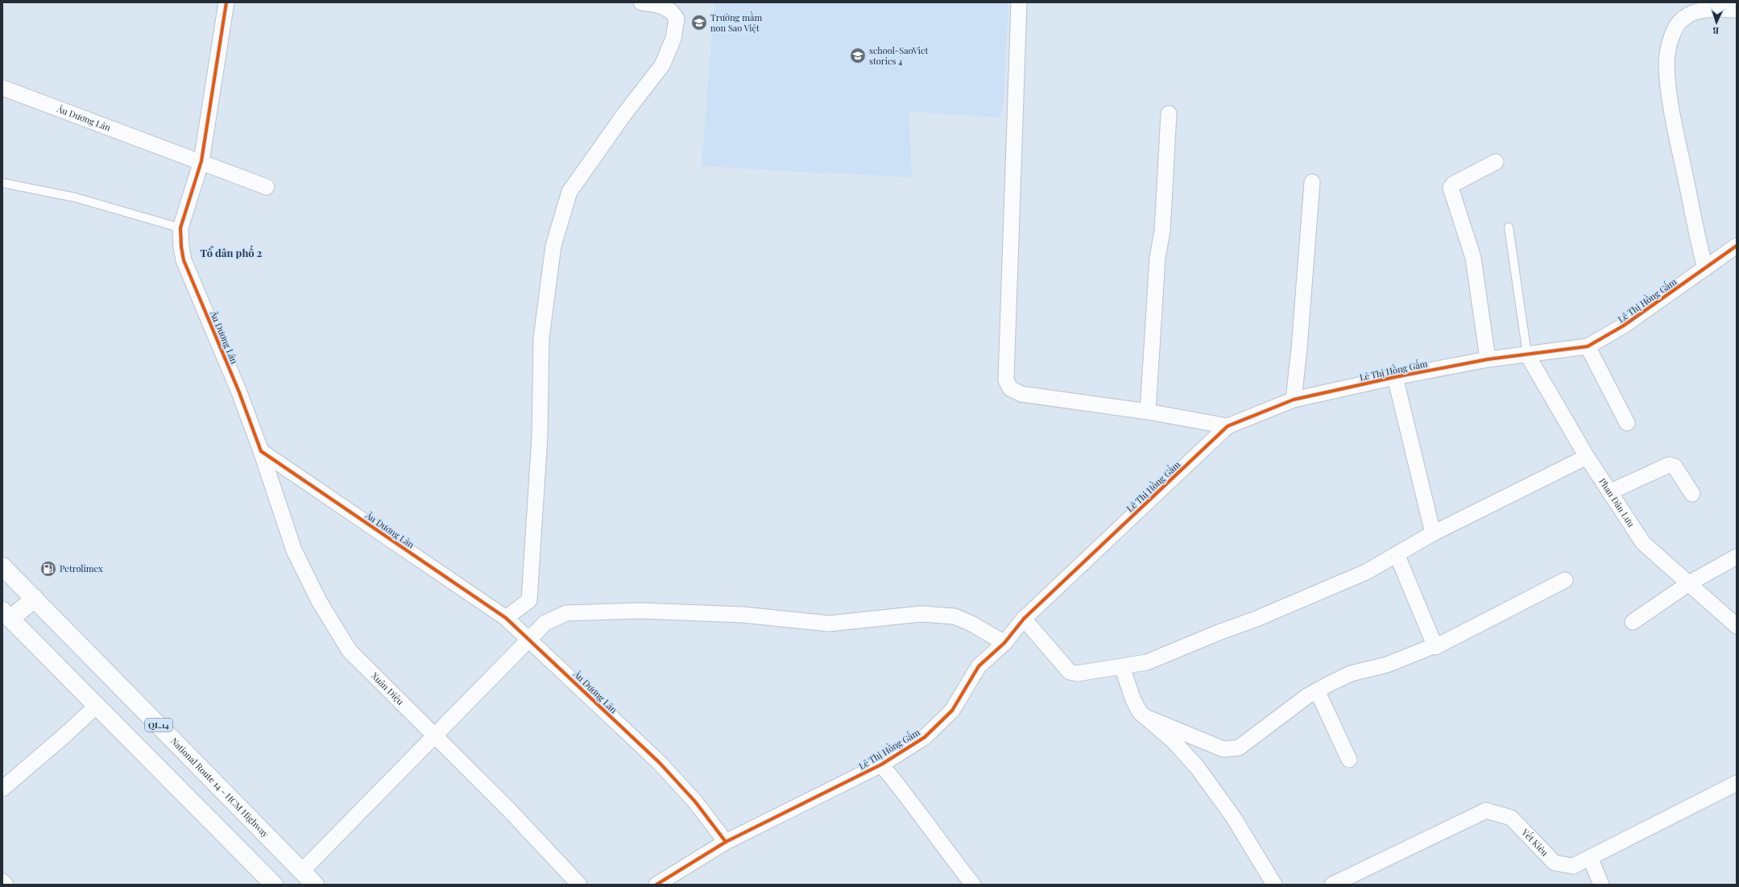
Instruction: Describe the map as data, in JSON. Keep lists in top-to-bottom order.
{
  "streets": {
    "main road": ["QL.14", "National Route 14 - HCM Highway"],
    "street": [
      "Âu Dương Lân",
      "Lê Thị Hồng Gấm",
      "Phan Đăn Lưu",
      "Xuân Diệu",
      "Yết Kiêu"
    ]
  },
  "crossings": [
    ["Âu Dương Lân", "Lê Thị Hồng Gấm"],
    ["Âu Dương Lân", "Xuân Diệu"],
    ["Lê Thị Hồng Gấm", "Phan Đăn Lưu"]
  ],
  "districts": ["Tổ dân phố 2"],
  "places": {
    "school or university": ["Trường mầm non Sao Việt", "school-SaoViet stories 4"],
    "fuel station": ["Petrolimex"]
  },
  "north": "bottom"
}
